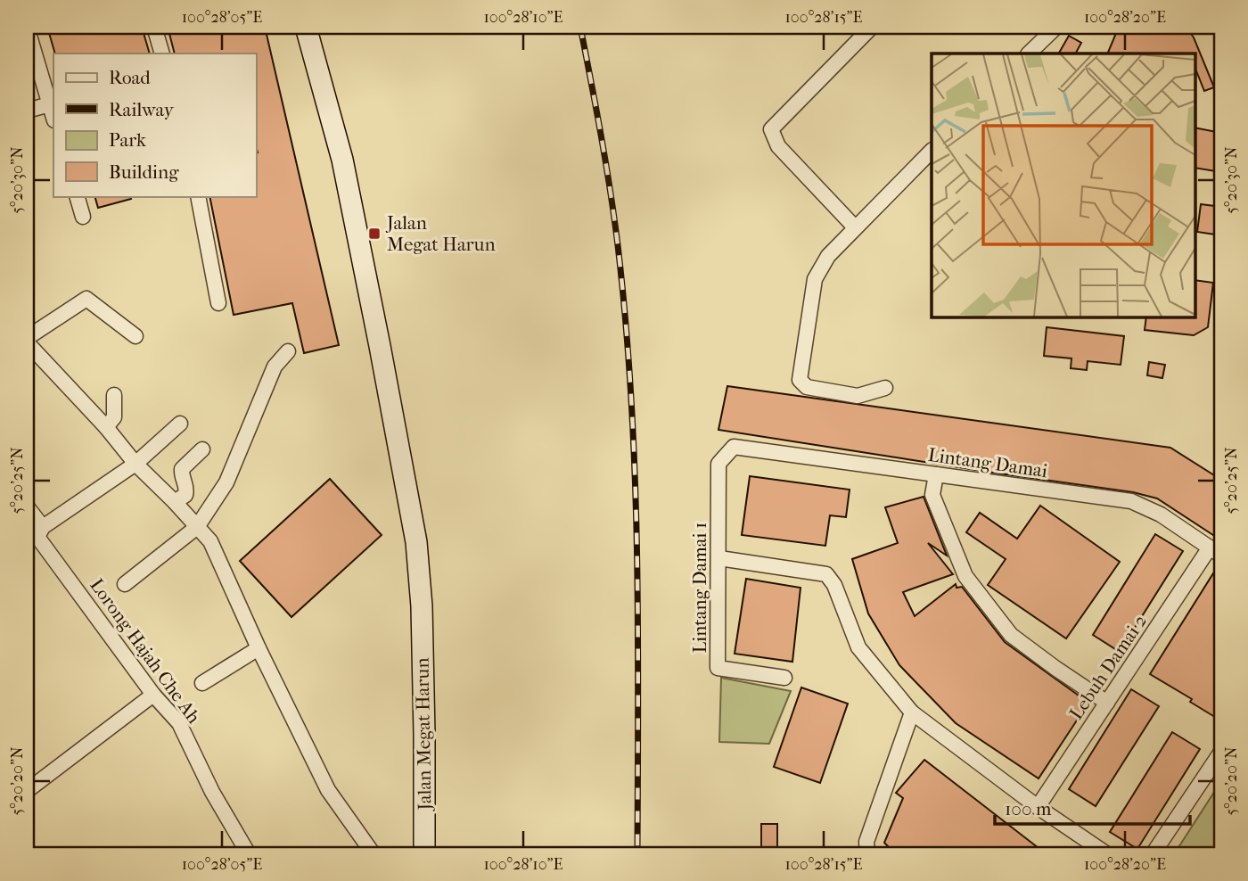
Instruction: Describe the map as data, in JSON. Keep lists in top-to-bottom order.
{
  "streets": {
    "street": [
      "Lintang Damai",
      "Lintang Damai 1",
      "Lorong Hajah Che Ah",
      "Lebuh Damai 2",
      "Jalan Megat Harun"
    ]
  },
  "crossings": [
    ["Lintang Damai", "Lintang Damai 1"],
    ["Lintang Damai", "Lebuh Damai 2"]
  ],
  "places": {
    "transit": ["Jalan Megat Harun"]
  },
  "legend": [
    "Road",
    "Railway",
    "Park",
    "Building"
  ],
  "scale_bar": "100 m",
  "coordinates": [
    "100°28'05\"E",
    "100°28'10\"E",
    "100°28'15\"E",
    "100°28'20\"E",
    "5°20'30\"N",
    "5°20'25\"N",
    "5°20'20\"N"
  ]
}
